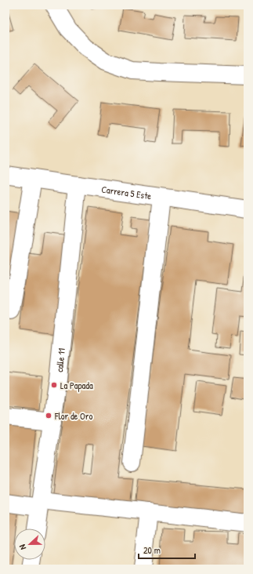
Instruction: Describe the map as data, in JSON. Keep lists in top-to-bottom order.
{
  "streets": {
    "street": ["Carrera 5 Este", "calle 11"]
  },
  "crossings": [
    ["Carrera 5 Este", "calle 11"]
  ],
  "places": ["La Papada", "Flor de Oro"],
  "scale_bar": "20 m",
  "north": "left"
}
